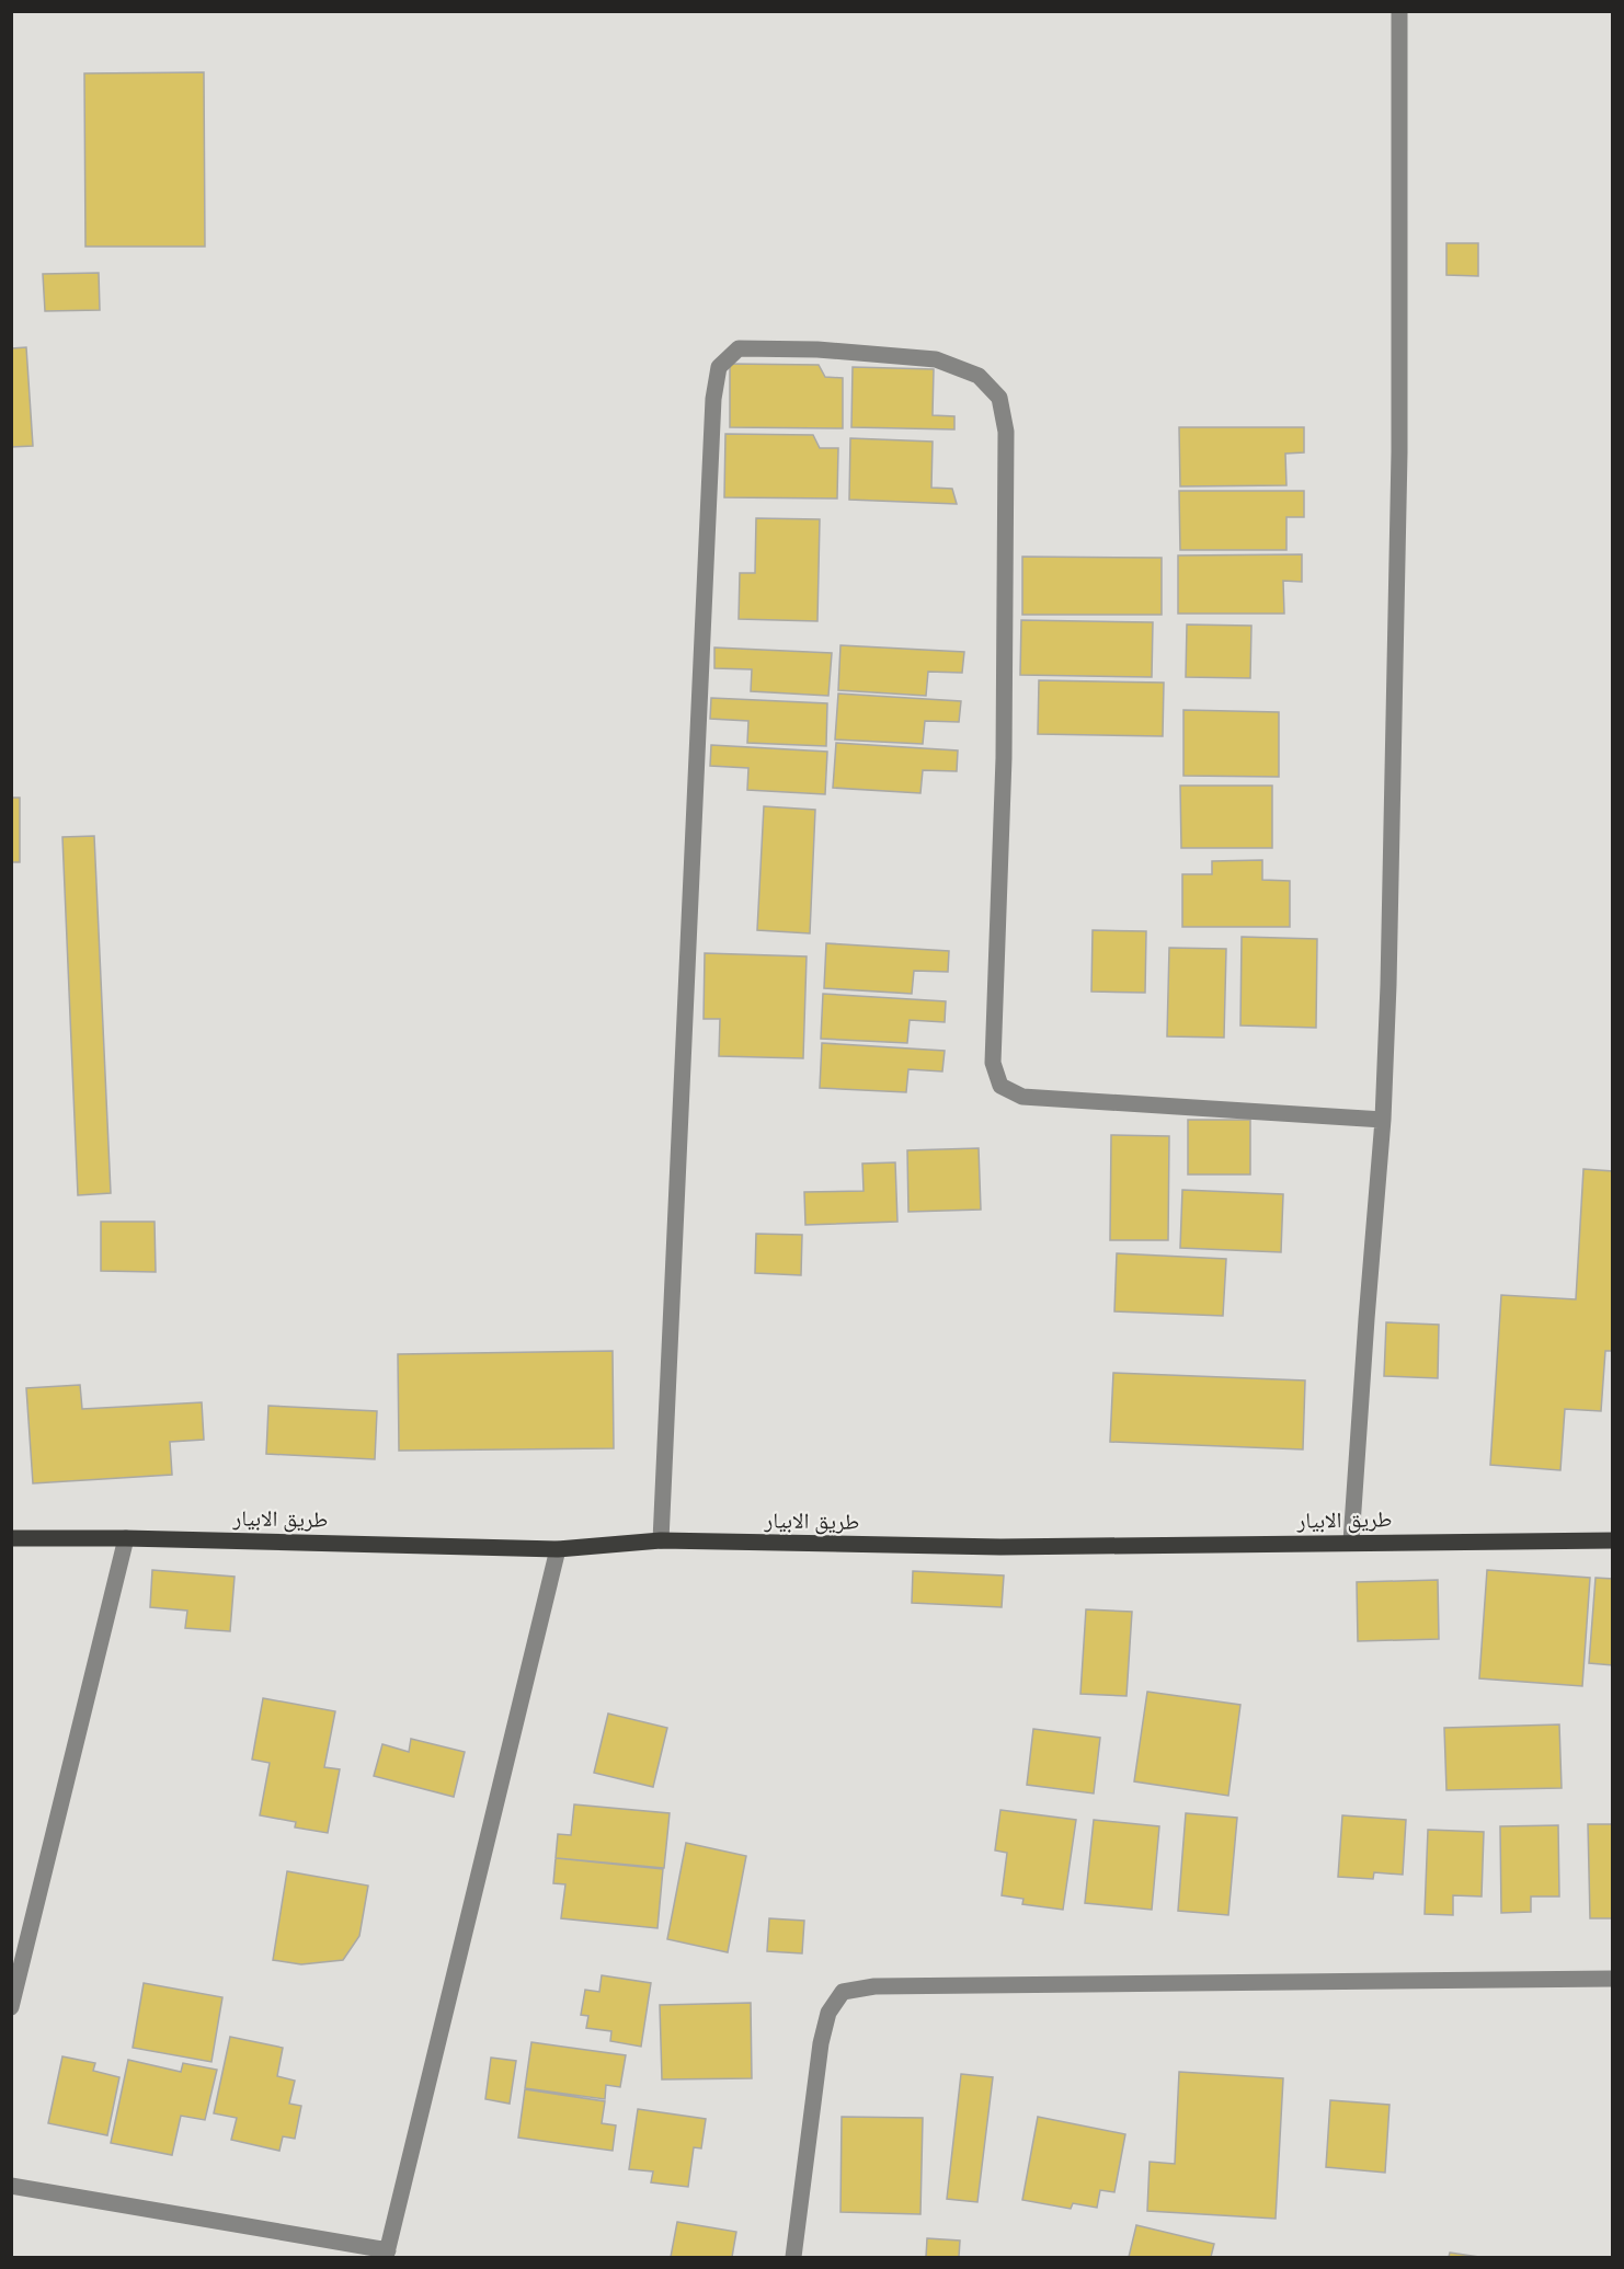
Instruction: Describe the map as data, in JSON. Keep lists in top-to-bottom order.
{
  "streets": {
    "main road": ["طريق الابيار"]
  }
}
